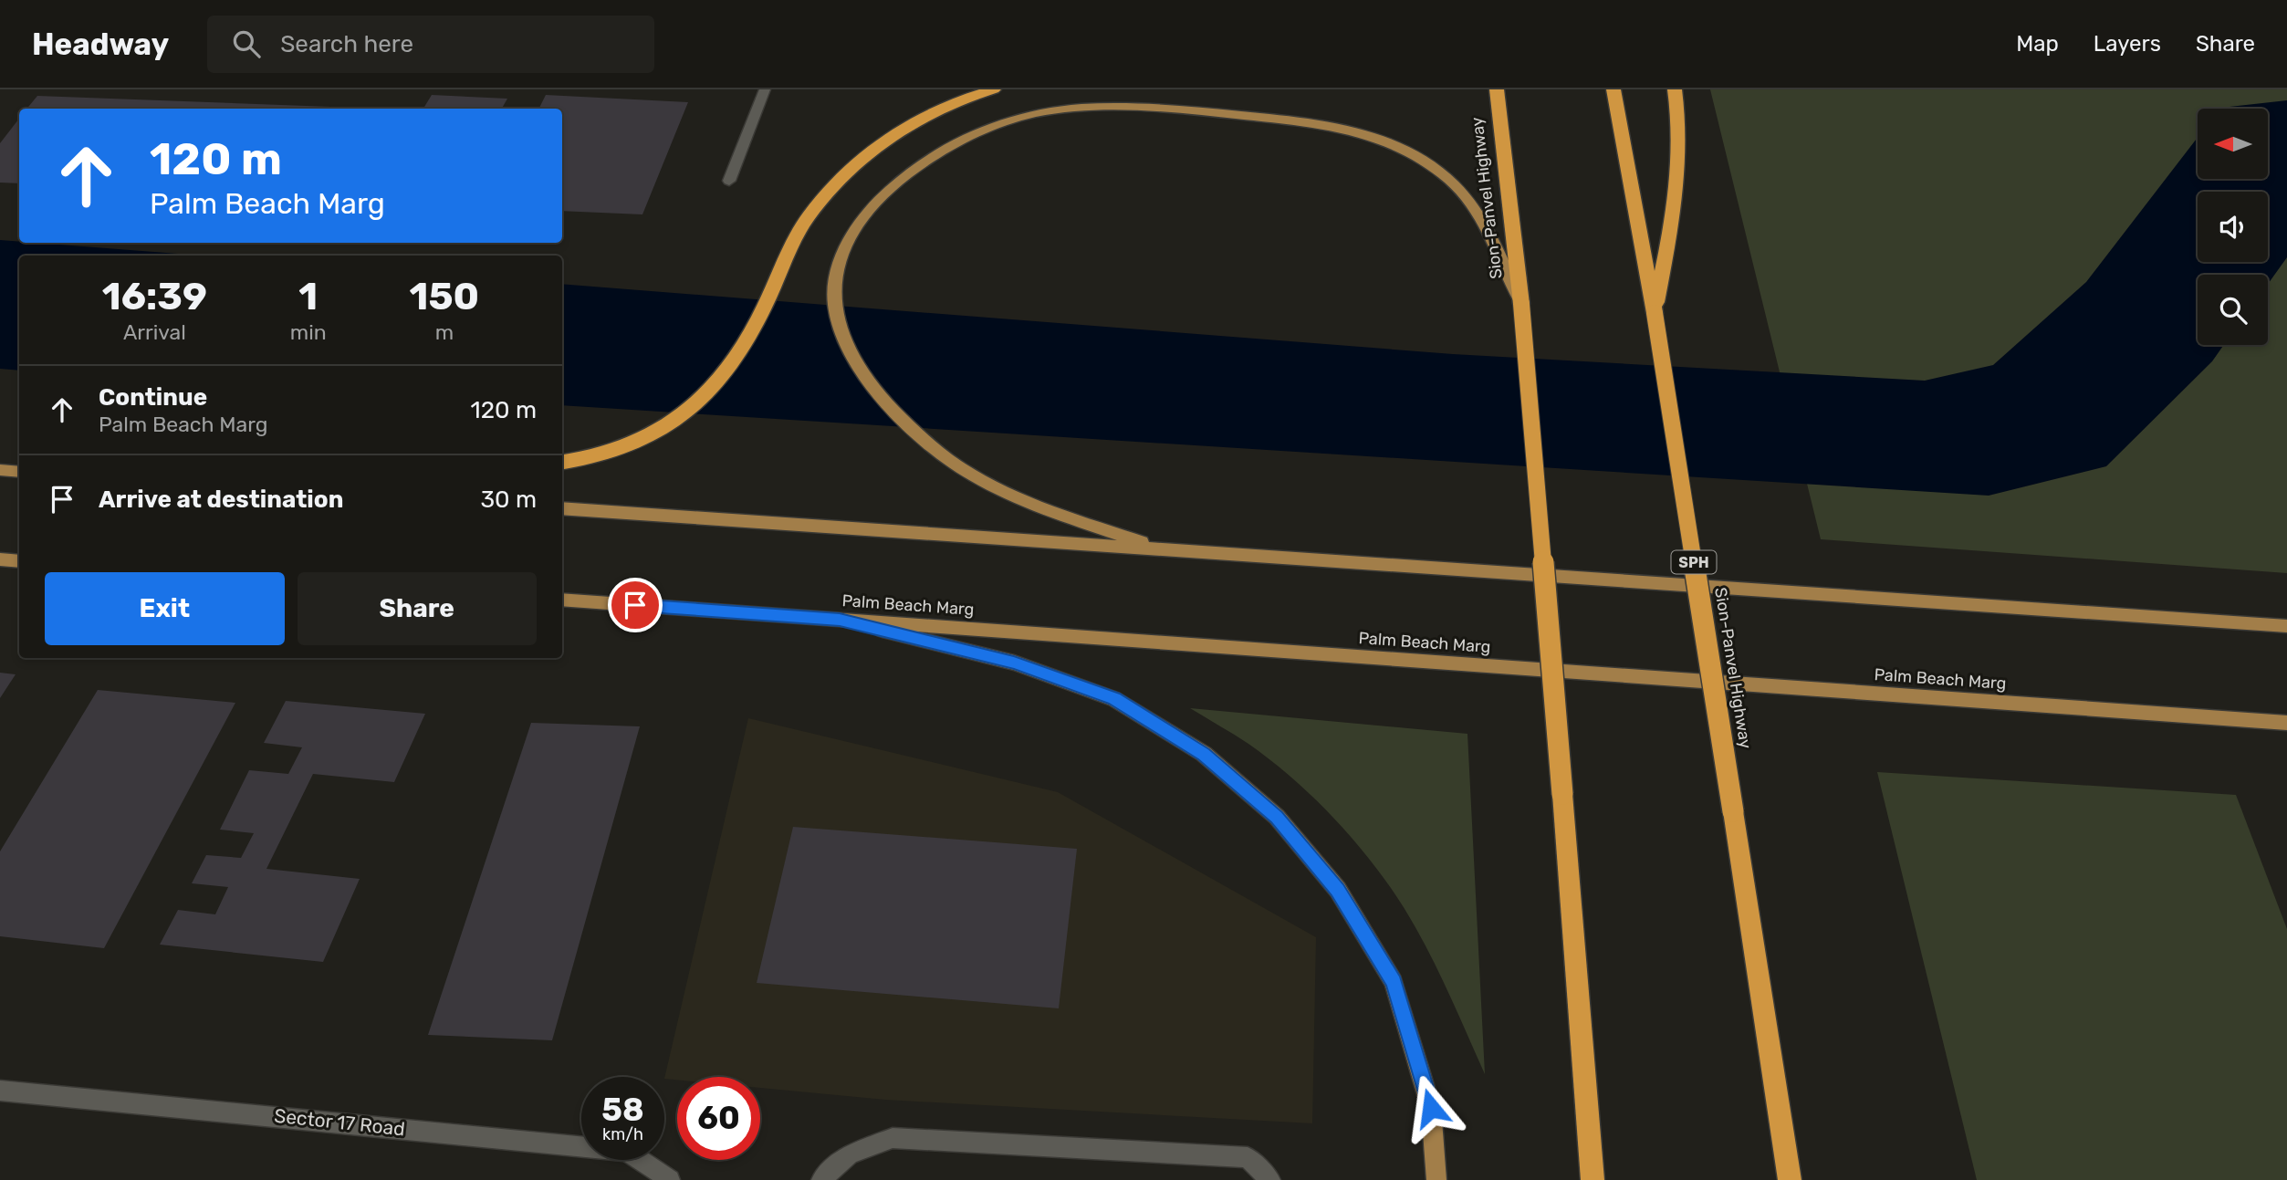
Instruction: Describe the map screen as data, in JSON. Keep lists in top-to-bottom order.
{
  "streets": {
    "highway": ["Sion-Panvel Highway", "SPH"],
    "main road": ["Palm Beach Marg"],
    "street": ["Sector 17 Road"]
  },
  "north": "left",
  "page": {
    "header": "Headway",
    "search": "Search here",
    "nav": ["Map", "Layers", "Share"],
    "turn": ["120 m", "Palm Beach Marg"],
    "eta": [
      "16:39",
      "Arrival",
      "1",
      "min",
      "150",
      "m"
    ],
    "list": [
      {
        "name": "Continue",
        "note": "Palm Beach Marg",
        "value": "120 m"
      },
      {
        "name": "Arrive at destination",
        "value": "30 m"
      }
    ],
    "buttons": ["Exit", "Share"],
    "speed": "58 km/h",
    "limit": "60"
  }
}
